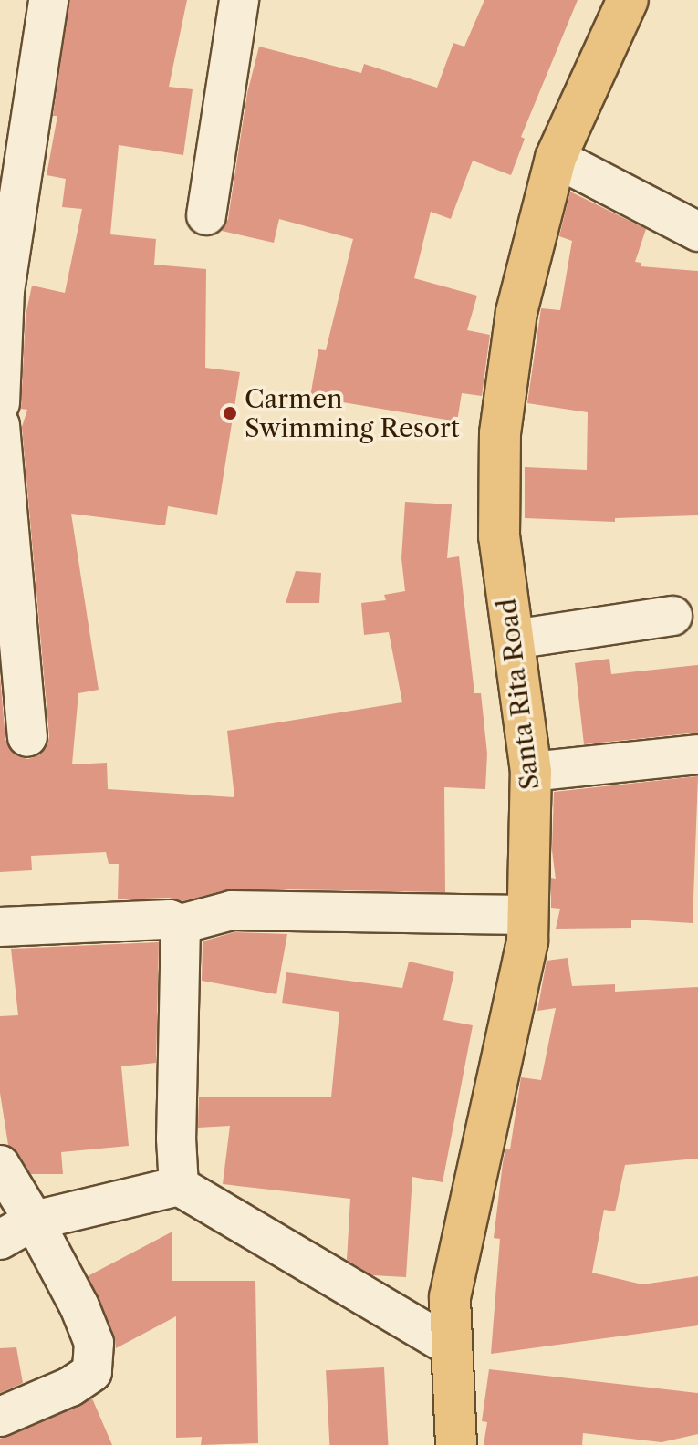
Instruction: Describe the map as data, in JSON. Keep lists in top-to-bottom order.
{
  "streets": {
    "main road": ["Santa Rita Road"]
  },
  "places": ["Carmen Swimming Resort"]
}
